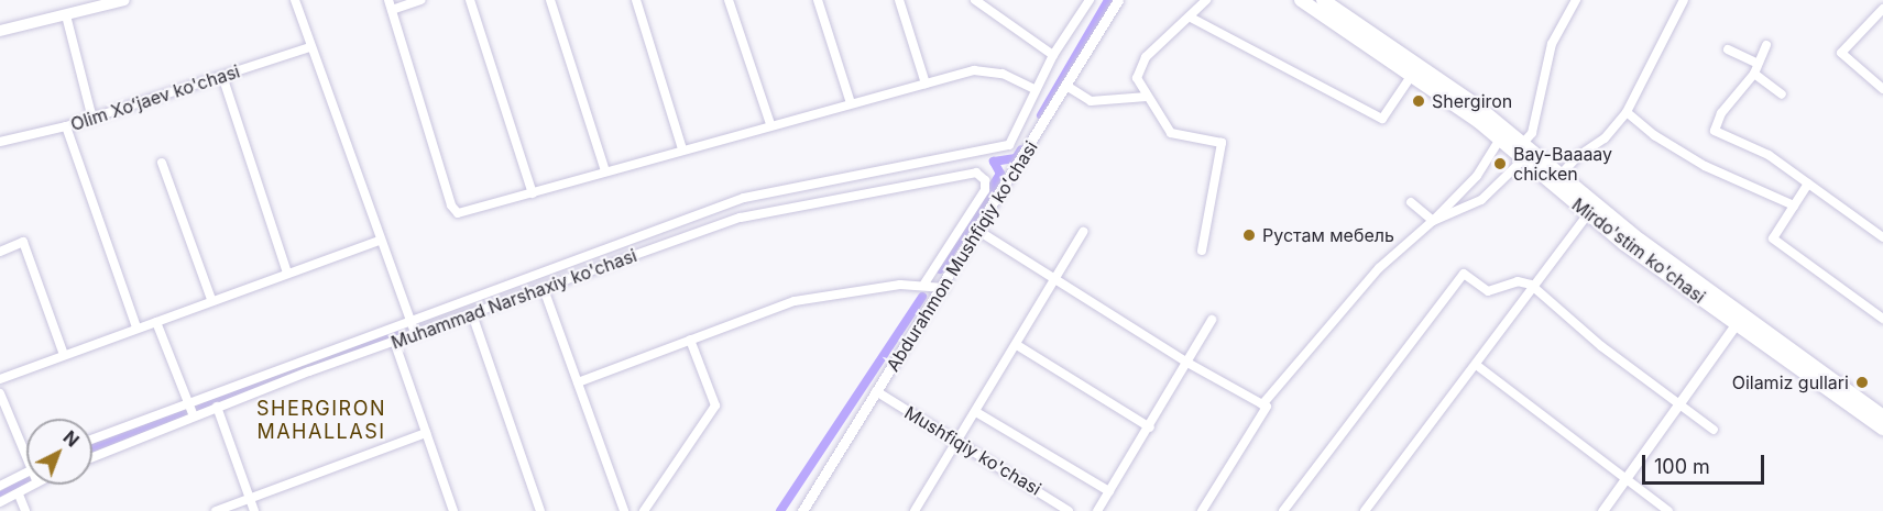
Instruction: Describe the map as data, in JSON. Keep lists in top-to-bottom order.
{
  "streets": {
    "main road": ["Mirdo'stim ko'chasi"],
    "street": [
      "Olim Xoʻjaev ko'chasi",
      "Abdurahmon Mushfiqiy koʻchasi",
      "Muhammad Narshaxiy ko'chasi",
      "Mushfiqiy ko'chasi"
    ]
  },
  "crossings": [
    ["Abdurahmon Mushfiqiy koʻchasi", "Mushfiqiy ko'chasi"]
  ],
  "districts": ["SHERGIRON MAHALLASI"],
  "places": [
    "Shergiron",
    "Bay-Baaaay chicken",
    "Рустам мебель",
    "Oilamiz gullari"
  ],
  "scale_bar": "100 m",
  "north": "top right"
}
